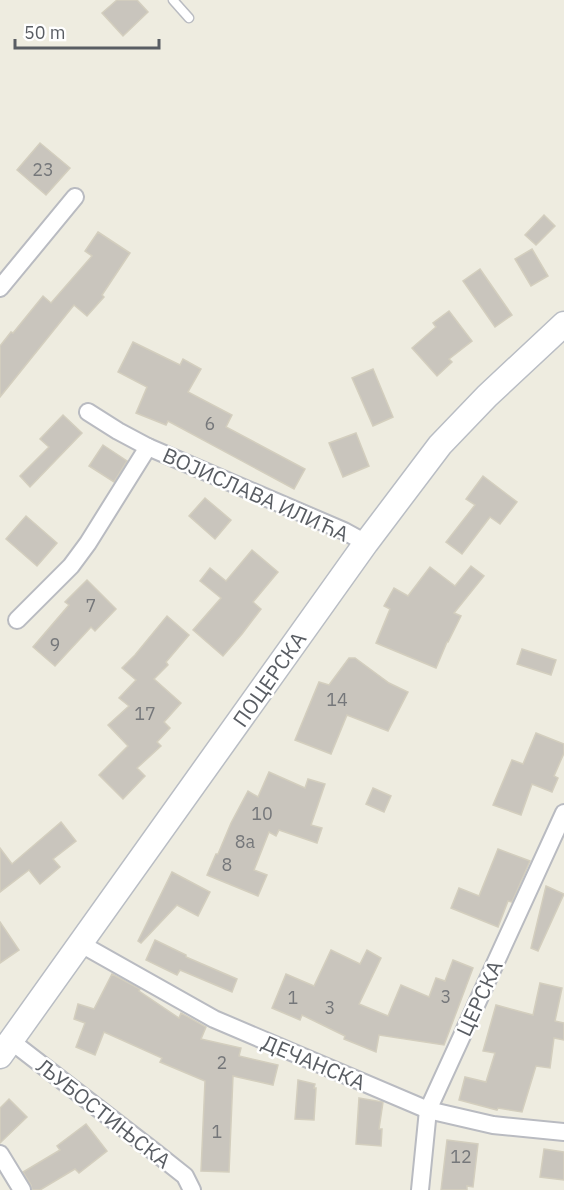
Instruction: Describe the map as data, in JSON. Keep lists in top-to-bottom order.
{
  "streets": {
    "main road": ["ПОЦЕРСКА"],
    "street": [
      "ВОЈИСЛАВА ИЛИЋА",
      "ЦЕРСКА",
      "ДЕЧАНСКА",
      "ЉУБОСТИЊСКА"
    ]
  },
  "crossings": [
    ["ВОЈИСЛАВА ИЛИЋА", "ПОЦЕРСКА"],
    ["ПОЦЕРСКА", "ДЕЧАНСКА"],
    ["ПОЦЕРСКА", "ЉУБОСТИЊСКА"],
    ["ЦЕРСКА", "ДЕЧАНСКА"]
  ],
  "house_numbers": [
    "23",
    "6",
    "7",
    "9",
    "14",
    "17",
    "10",
    "8a",
    "8",
    "3",
    "1",
    "3",
    "2",
    "1",
    "12"
  ],
  "scale_bar": "50 m"
}
